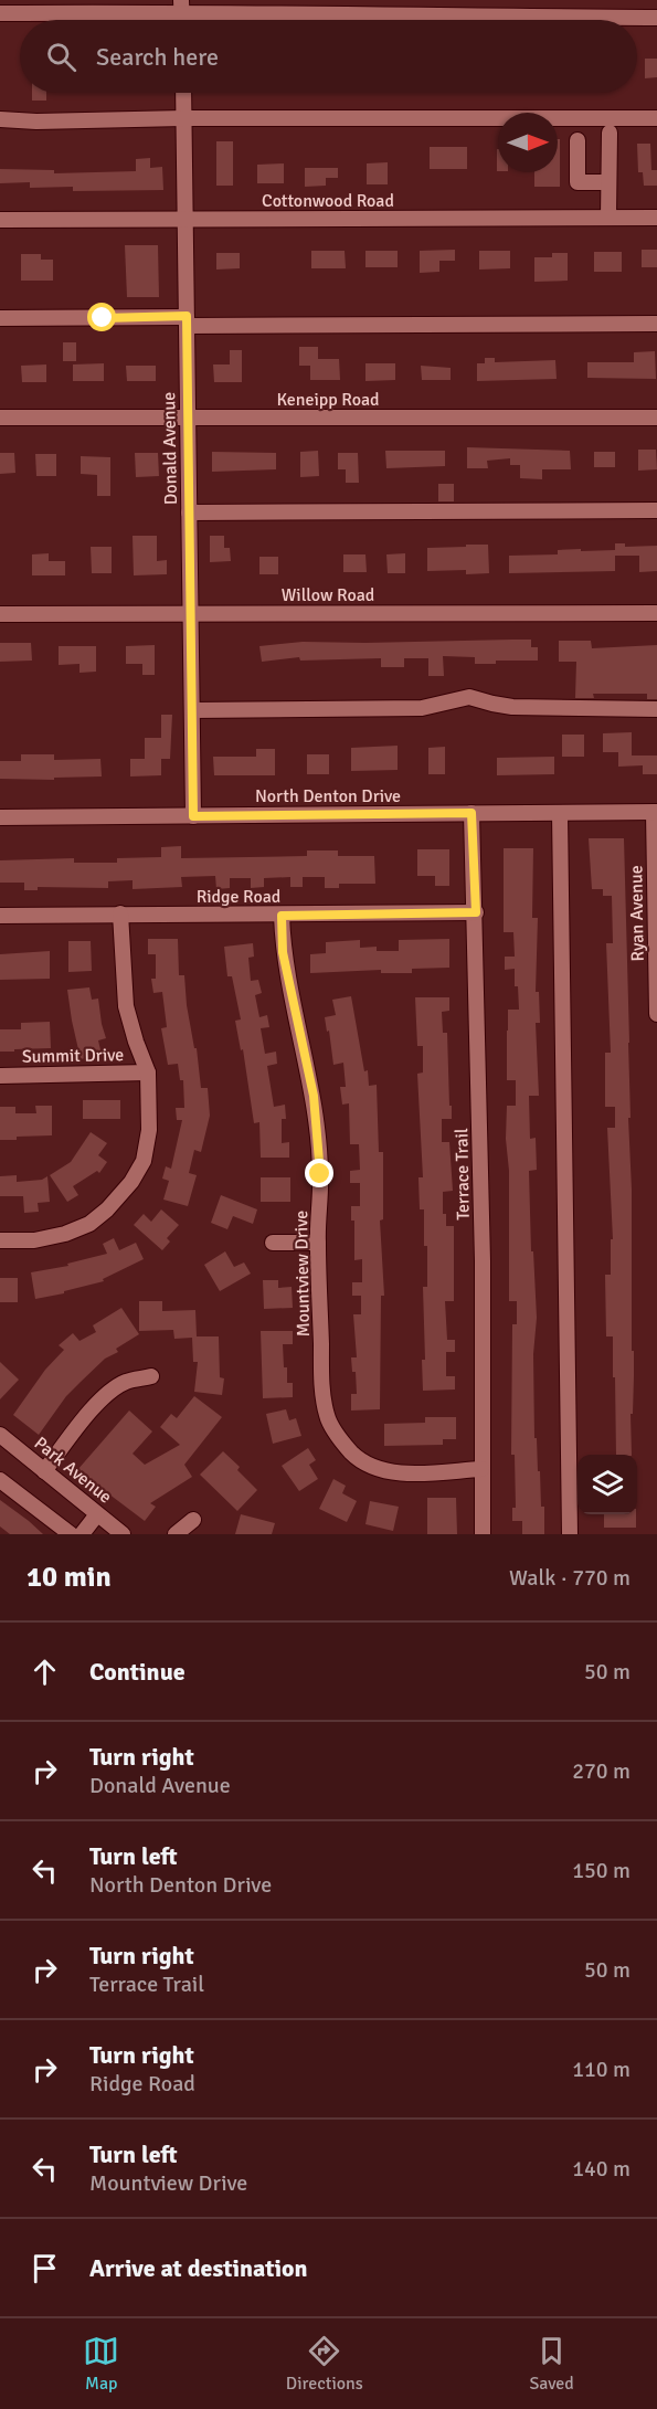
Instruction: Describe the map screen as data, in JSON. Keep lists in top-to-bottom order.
{
  "streets": {
    "street": [
      "Cottonwood Road",
      "Keneipp Road",
      "Donald Avenue",
      "Willow Road",
      "North Denton Drive",
      "Ridge Road",
      "Ryan Avenue",
      "Summit Drive",
      "Terrace Trail",
      "Mountview Drive",
      "Park Avenue"
    ]
  },
  "crossings": [
    ["Cottonwood Road", "Donald Avenue"],
    ["Keneipp Road", "Donald Avenue"],
    ["Donald Avenue", "Willow Road"],
    ["Donald Avenue", "North Denton Drive"],
    ["North Denton Drive", "Ryan Avenue"],
    ["North Denton Drive", "Terrace Trail"],
    ["Ridge Road", "Terrace Trail"],
    ["Ridge Road", "Mountview Drive"],
    ["Terrace Trail", "Mountview Drive"]
  ],
  "north": "right",
  "page": {
    "search": "Search here",
    "heading": ["10 min", "Walk · 770 m"],
    "list": [
      ["Continue", "50 m"],
      ["Turn right", "Donald Avenue", "270 m"],
      ["Turn left", "North Denton Drive", "150 m"],
      ["Turn right", "Terrace Trail", "50 m"],
      ["Turn right", "Ridge Road", "110 m"],
      ["Turn left", "Mountview Drive", "140 m"],
      "Arrive at destination"
    ],
    "nav": ["Map", "Directions", "Saved"]
  }
}
